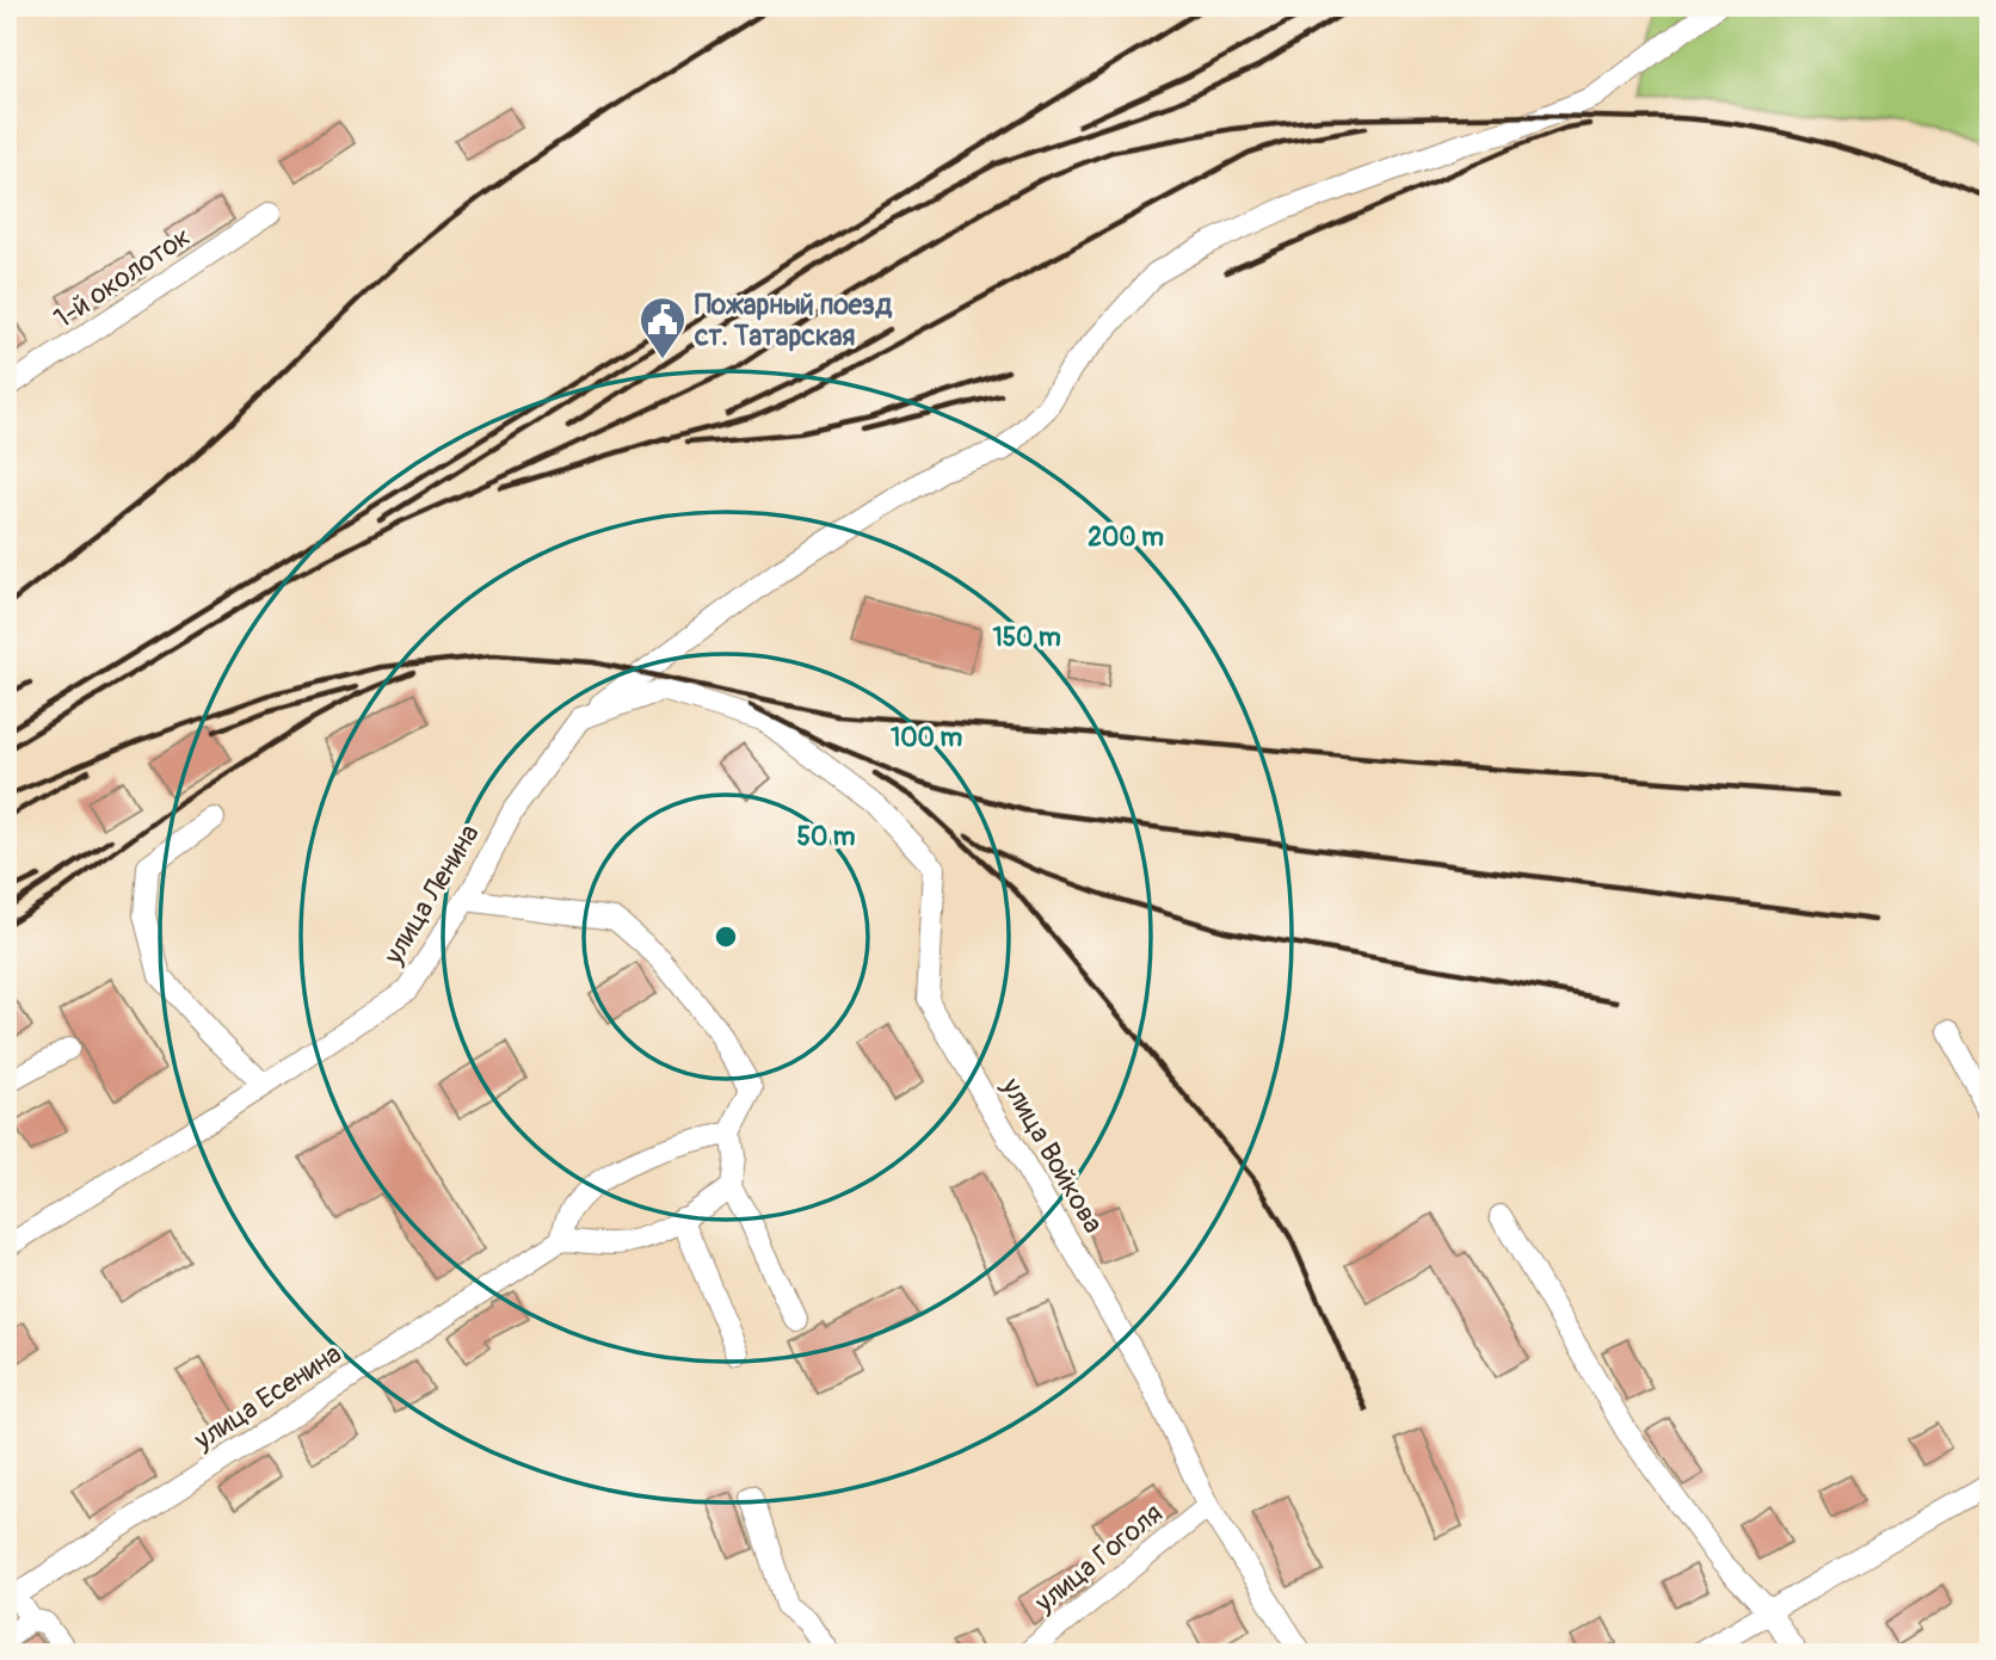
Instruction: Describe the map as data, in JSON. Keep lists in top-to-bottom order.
{
  "streets": {
    "street": [
      "1-й околоток",
      "улица Ленина",
      "улица Войкова",
      "улица Есенина",
      "улица Гоголя"
    ]
  },
  "crossings": [
    ["улица Ленина", "улица Войкова"],
    ["улица Войкова", "улица Гоголя"]
  ],
  "places": {
    "public building": ["Пожарный поезд ст. Татарская"]
  },
  "rings": [
    "200 m",
    "150 m",
    "100 m",
    "50 m"
  ]
}
